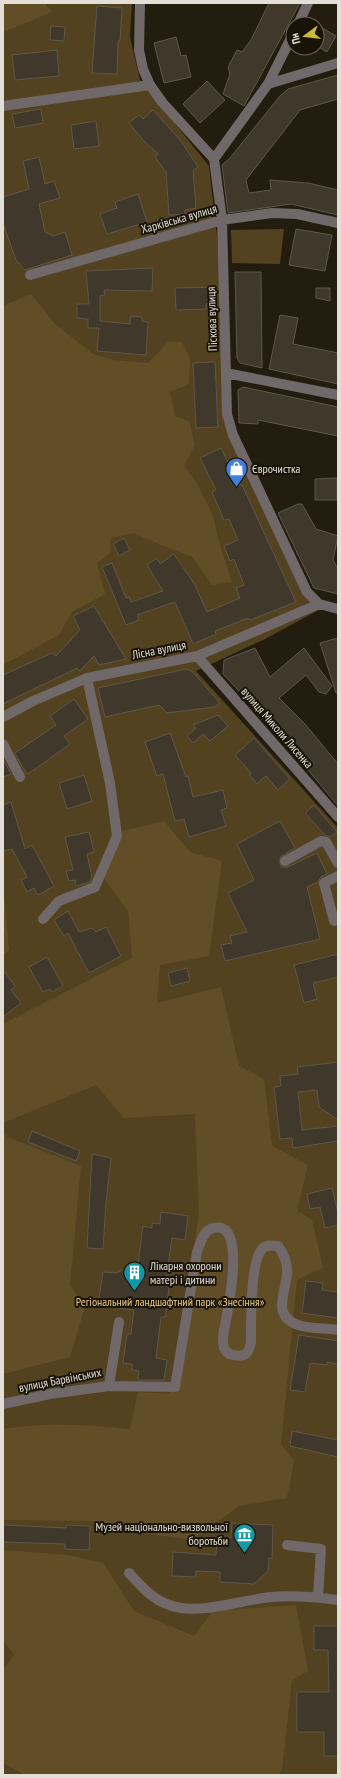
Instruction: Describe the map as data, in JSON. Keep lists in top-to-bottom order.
{
  "streets": {
    "street": [
      "Харківська вулиця",
      "Піскова вулиця",
      "Лісна вулиця",
      "вулиця Миколи Лисенка",
      "вулиця Барвінських"
    ]
  },
  "crossings": [
    ["Харківська вулиця", "Піскова вулиця"],
    ["Піскова вулиця", "Лісна вулиця"],
    ["Лісна вулиця", "вулиця Миколи Лисенка"]
  ],
  "parks": ["Регіональний ландшафтний парк «Знесіння»"],
  "places": {
    "shop": ["Єврочистка"],
    "building": ["Лікарня охорони матері і дитини"],
    "museum": ["Музей національно-визвольної боротьби"]
  },
  "north": "left"
}
